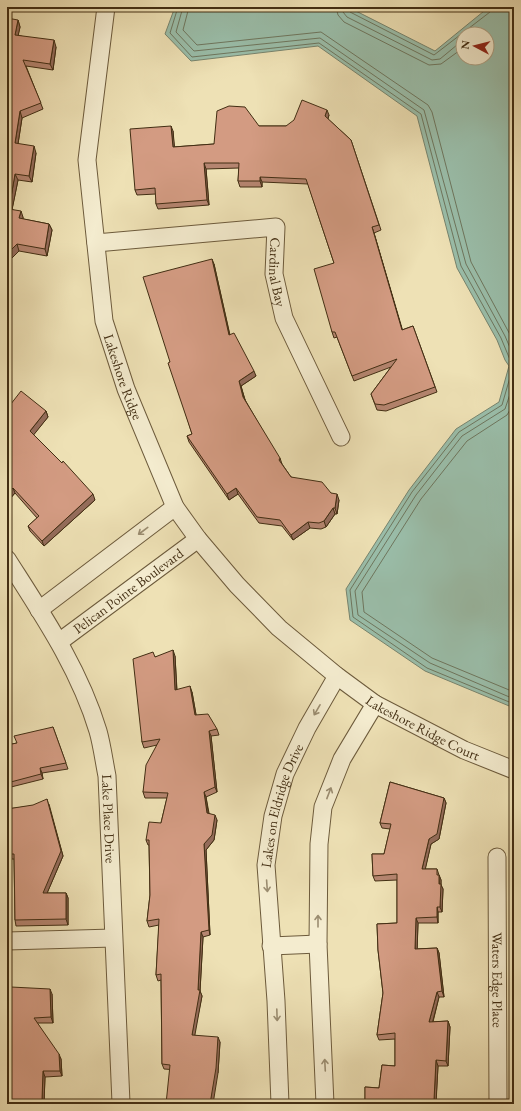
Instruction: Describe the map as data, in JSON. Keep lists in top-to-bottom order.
{
  "streets": {
    "street": [
      "Cardinal Bay",
      "Lakeshore Ridge",
      "Pelican Pointe Boulevard",
      "Lakeshore Ridge Court",
      "Lakes on Eldridge Drive",
      "Lake Place Drive",
      "Waters Edge Place"
    ]
  },
  "crossings": [
    ["Cardinal Bay", "Lakeshore Ridge"],
    ["Lakeshore Ridge", "Pelican Pointe Boulevard"],
    ["Lakeshore Ridge", "Lakeshore Ridge Court"],
    ["Lakeshore Ridge", "Lakes on Eldridge Drive"],
    ["Pelican Pointe Boulevard", "Lake Place Drive"],
    ["Lakeshore Ridge Court", "Lakes on Eldridge Drive"]
  ],
  "north": "left"
}
